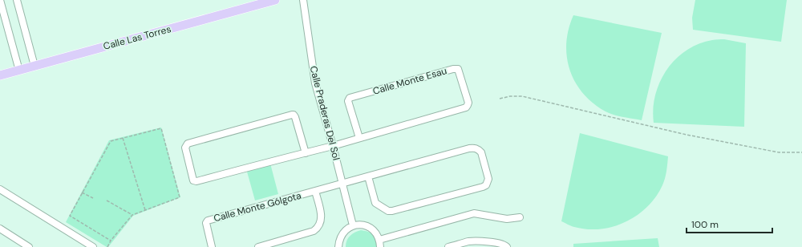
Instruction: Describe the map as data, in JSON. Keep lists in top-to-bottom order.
{
  "streets": {
    "main road": ["Calle Las Torres"],
    "street": ["Calle Monte Esau", "Calle Praderas Del Sol", "Calle Monte Gólgota"]
  },
  "crossings": [
    ["Calle Monte Esau", "Calle Praderas Del Sol"],
    ["Calle Praderas Del Sol", "Calle Monte Gólgota"]
  ],
  "scale_bar": "100 m"
}
